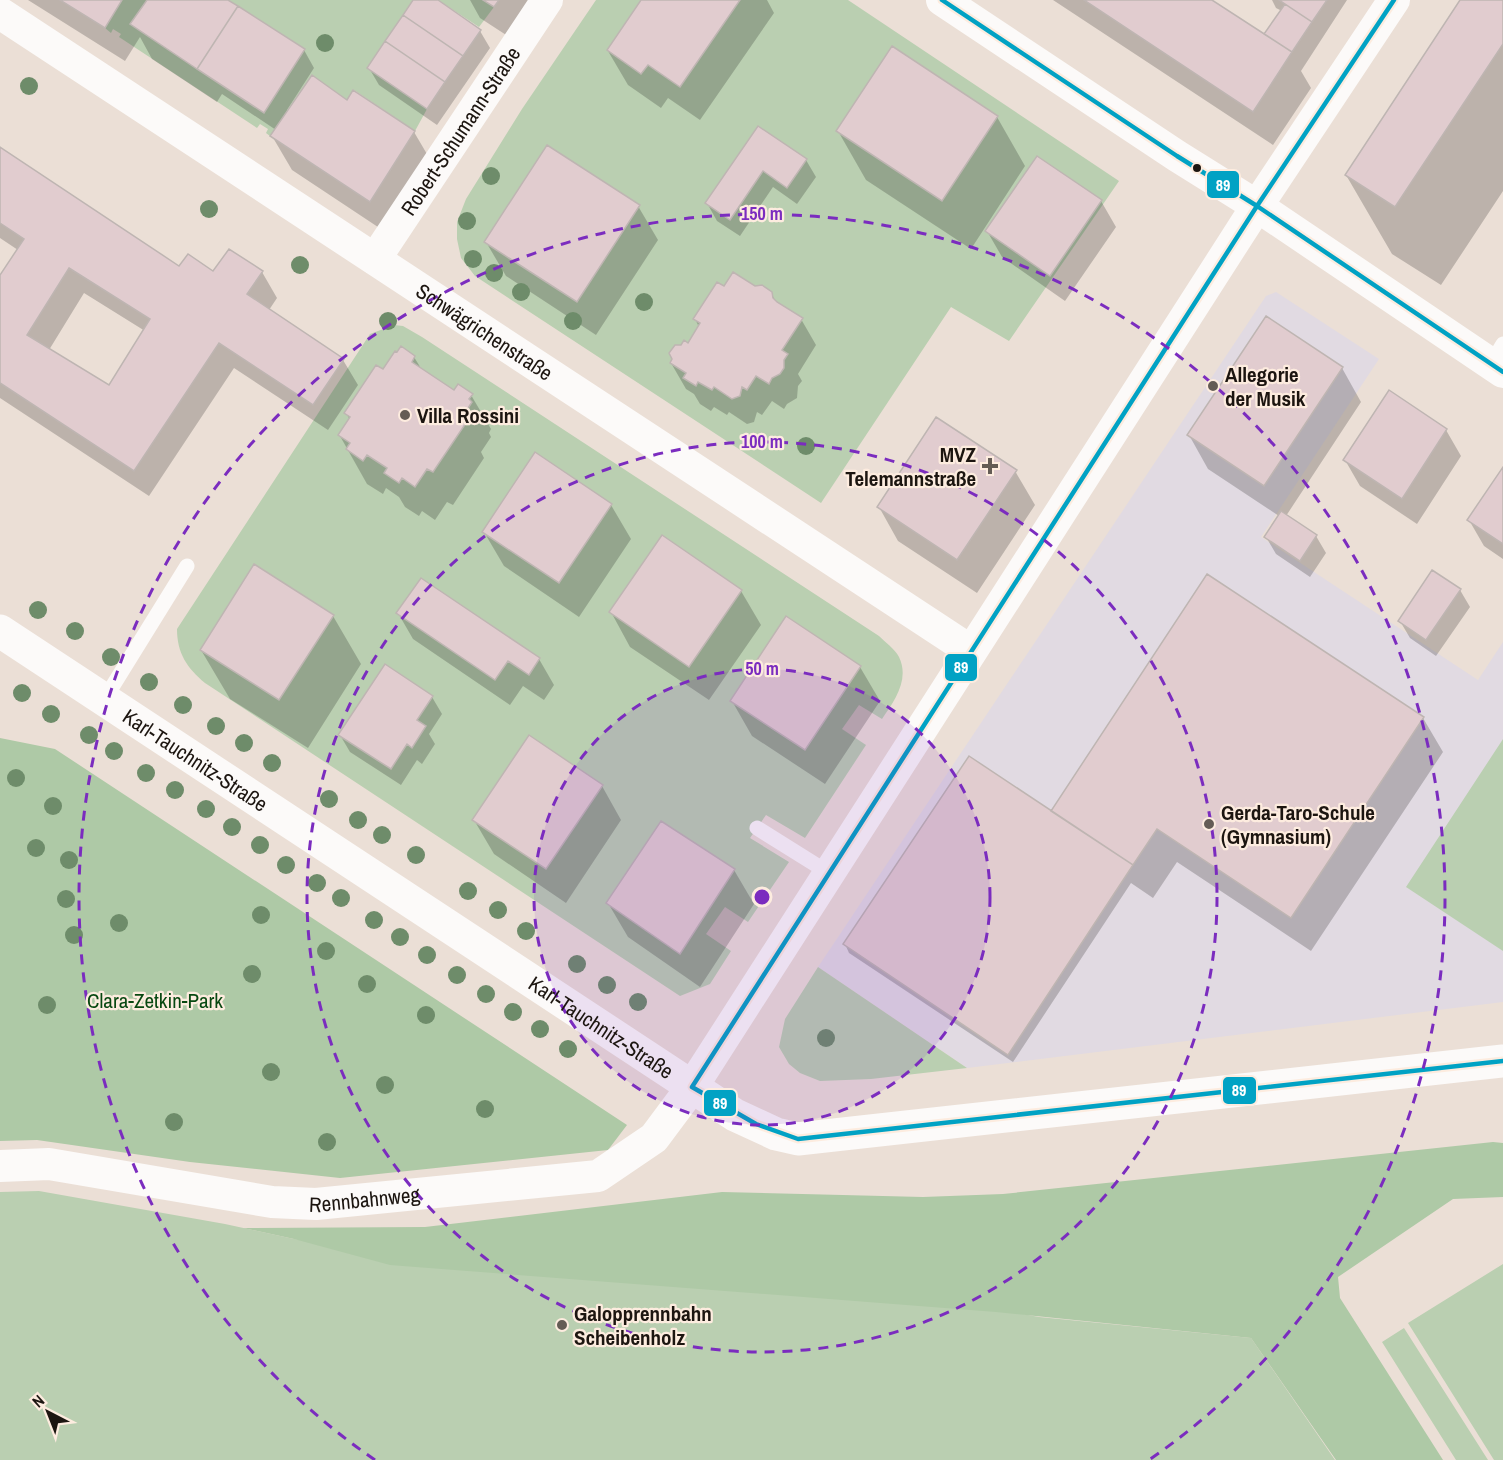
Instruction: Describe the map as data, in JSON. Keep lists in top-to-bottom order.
{
  "streets": {
    "main road": ["Karl-Tauchnitz-Straße"],
    "street": ["Robert-Schumann-Straße", "Schwägrichenstraße", "Rennbahnweg"]
  },
  "crossings": [
    ["Robert-Schumann-Straße", "Schwägrichenstraße"],
    ["Schwägrichenstraße", "Rennbahnweg"],
    ["Karl-Tauchnitz-Straße", "Rennbahnweg"]
  ],
  "parks": ["Clara-Zetkin-Park"],
  "places": {
    "other": [
      "Allegorie der Musik",
      "Villa Rossini",
      "Gerda-Taro-Schule (Gymnasium)",
      "Galopprennbahn Scheibenholz"
    ],
    "health": ["MVZ Telemannstraße"]
  },
  "lines": ["transit line 89"],
  "north": "top left",
  "rings": ["150 m", "100 m", "50 m"]
}
